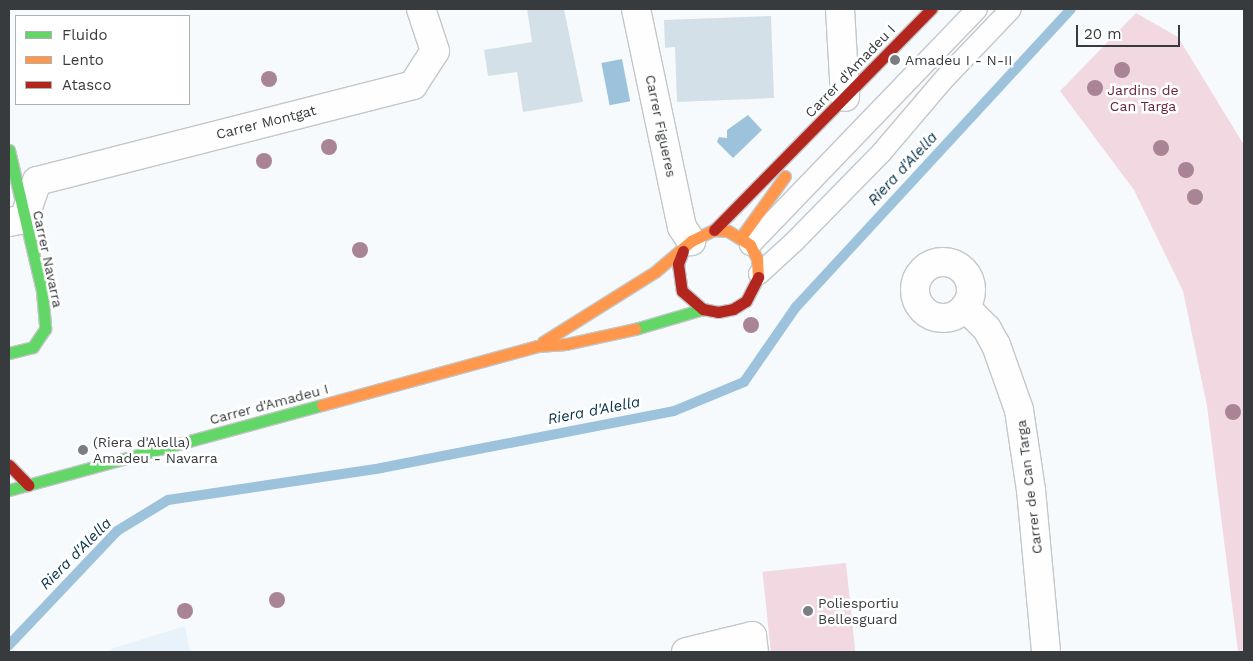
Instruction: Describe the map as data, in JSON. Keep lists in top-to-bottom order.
{
  "streets": {
    "street": [
      "Carrer d'Amadeu I",
      "Carrer Montgat",
      "Carrer Figueres",
      "Carrer Navarra",
      "Carrer de Can Targa"
    ]
  },
  "crossings": [
    ["Carrer d'Amadeu I", "Carrer Figueres"]
  ],
  "water": ["Riera d'Alella"],
  "parks": ["Jardins de Can Targa"],
  "places": ["Amadeu I - N-II", "(Riera d'Alella) Amadeu - Navarra", "Poliesportiu Bellesguard"],
  "legend": ["Fluido", "Lento", "Atasco"],
  "scale_bar": "20 m"
}
